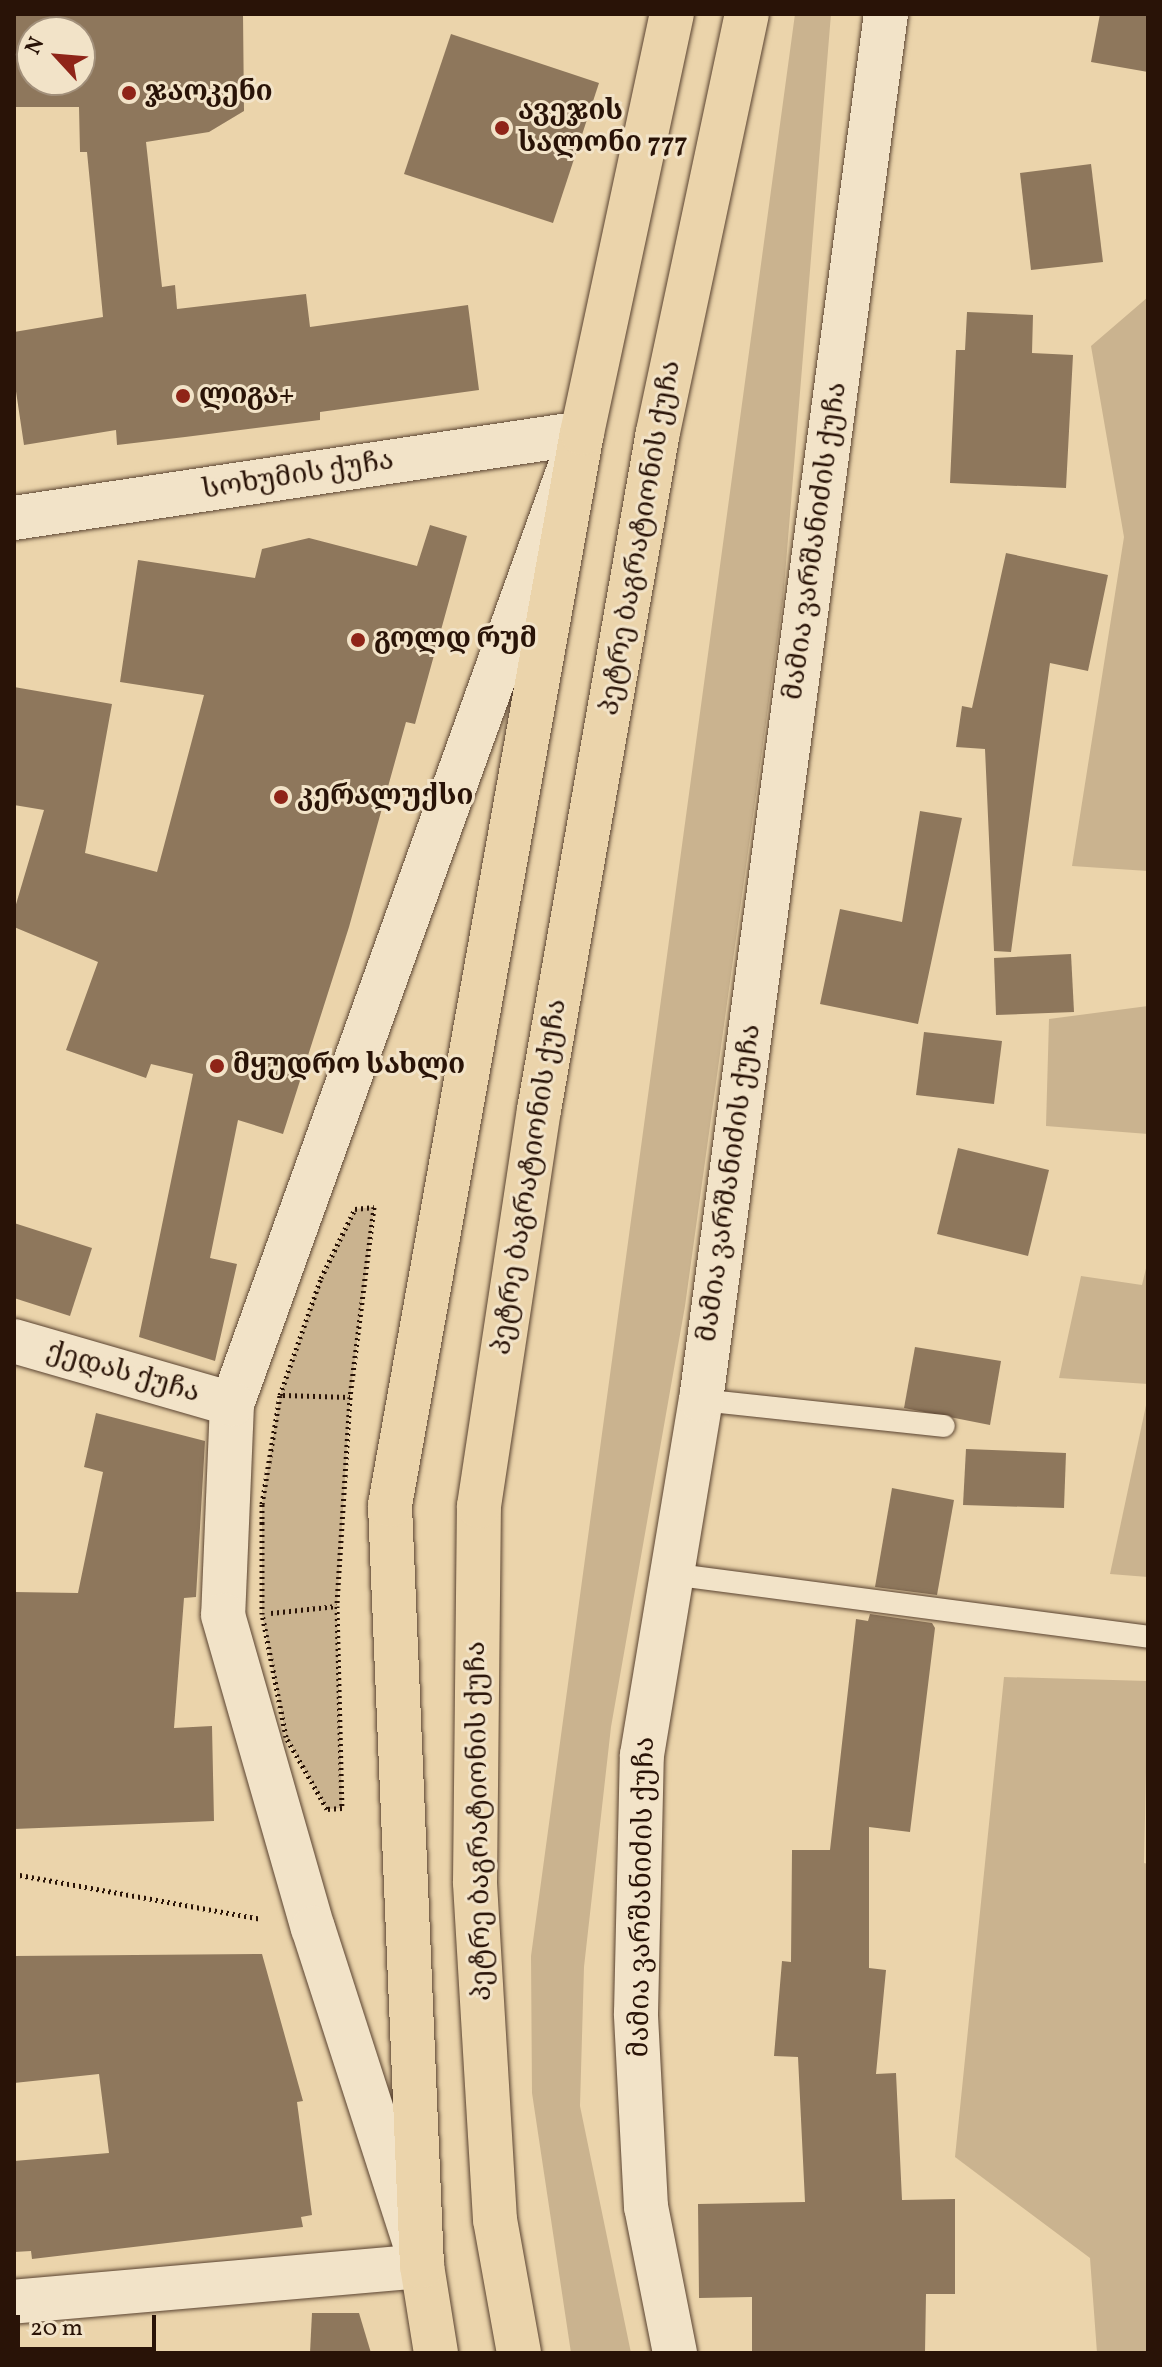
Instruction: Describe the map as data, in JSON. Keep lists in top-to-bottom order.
{
  "streets": {
    "main road": ["პეტრე ბაგრატიონის ქუჩა"],
    "street": ["სოხუმის ქუჩა", "მამია ვარშანიძის ქუჩა", "ქედას ქუჩა"]
  },
  "places": [
    "ჯაოკენი",
    "ავეჯის სალონი 777",
    "ლიგა+",
    "გოლდ რუმ",
    "კერალუქსი",
    "მყუდრო სახლი"
  ],
  "scale_bar": "20 m",
  "north": "top left"
}
